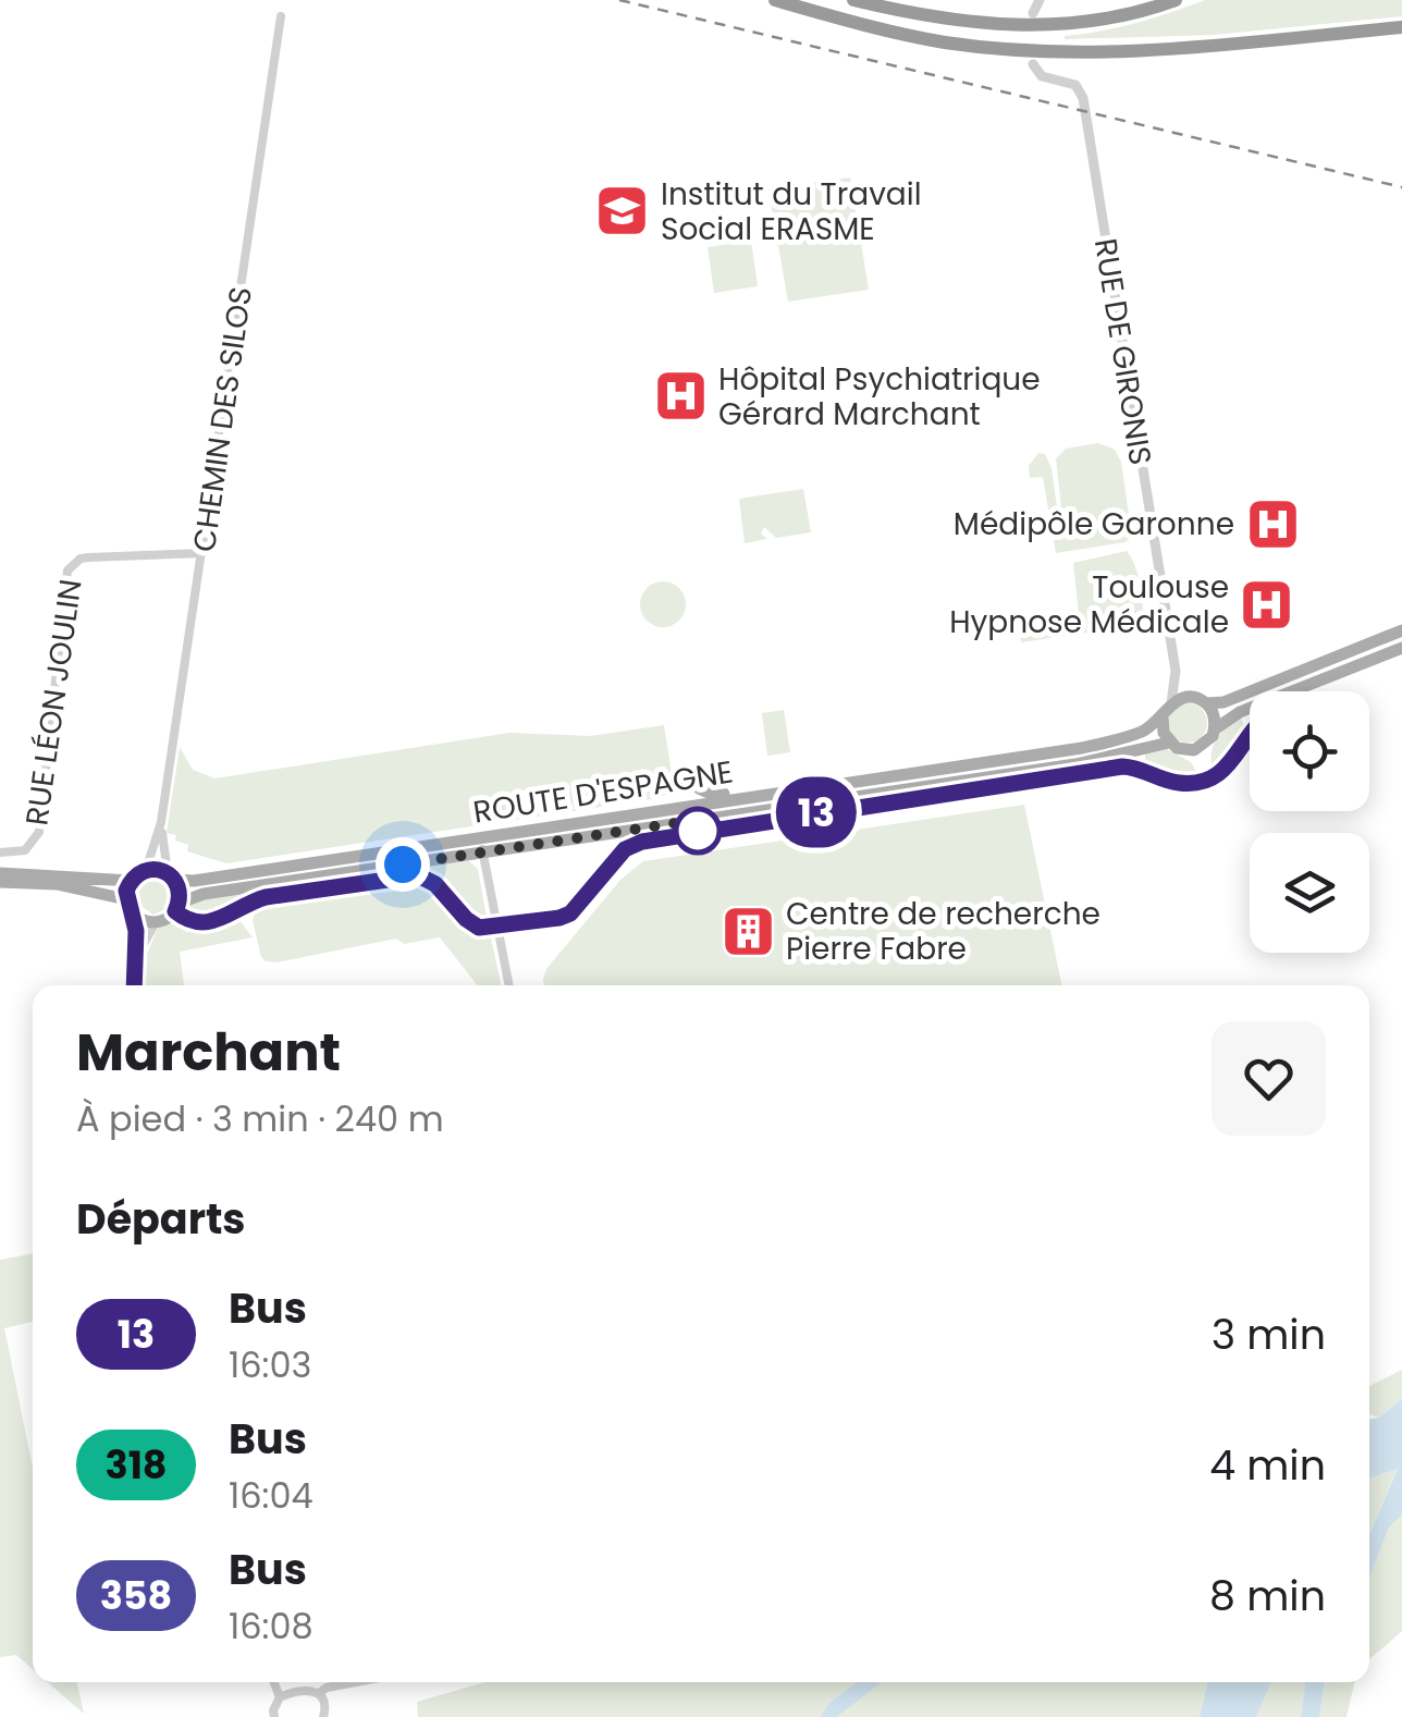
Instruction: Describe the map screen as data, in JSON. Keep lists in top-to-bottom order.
{
  "streets": {
    "main road": ["ROUTE D'ESPAGNE"],
    "street": ["RUE DE GIRONIS", "CHEMIN DES SILOS", "RUE LÉON JOULIN"]
  },
  "crossings": [
    ["RUE DE GIRONIS", "ROUTE D'ESPAGNE"],
    ["CHEMIN DES SILOS", "RUE LÉON JOULIN"],
    ["CHEMIN DES SILOS", "ROUTE D'ESPAGNE"]
  ],
  "places": {
    "school or university": ["Institut du Travail Social ERASME"],
    "hospital": ["Hôpital Psychiatrique Gérard Marchant", "Médipôle Garonne", "Toulouse Hypnose Médicale"],
    "building": ["Centre de recherche Pierre Fabre"]
  },
  "lines": ["bus line 13"],
  "page": {
    "on_map": "13",
    "heading": [
      ["Marchant", "À pied · 3 min · 240 m"],
      "Départs"
    ],
    "list": [
      {
        "mark": "13",
        "name": "Bus",
        "note": "16:03",
        "value": "3 min"
      },
      {
        "mark": "318",
        "name": "Bus",
        "note": "16:04",
        "value": "4 min"
      },
      {
        "mark": "358",
        "name": "Bus",
        "note": "16:08",
        "value": "8 min"
      }
    ]
  }
}
